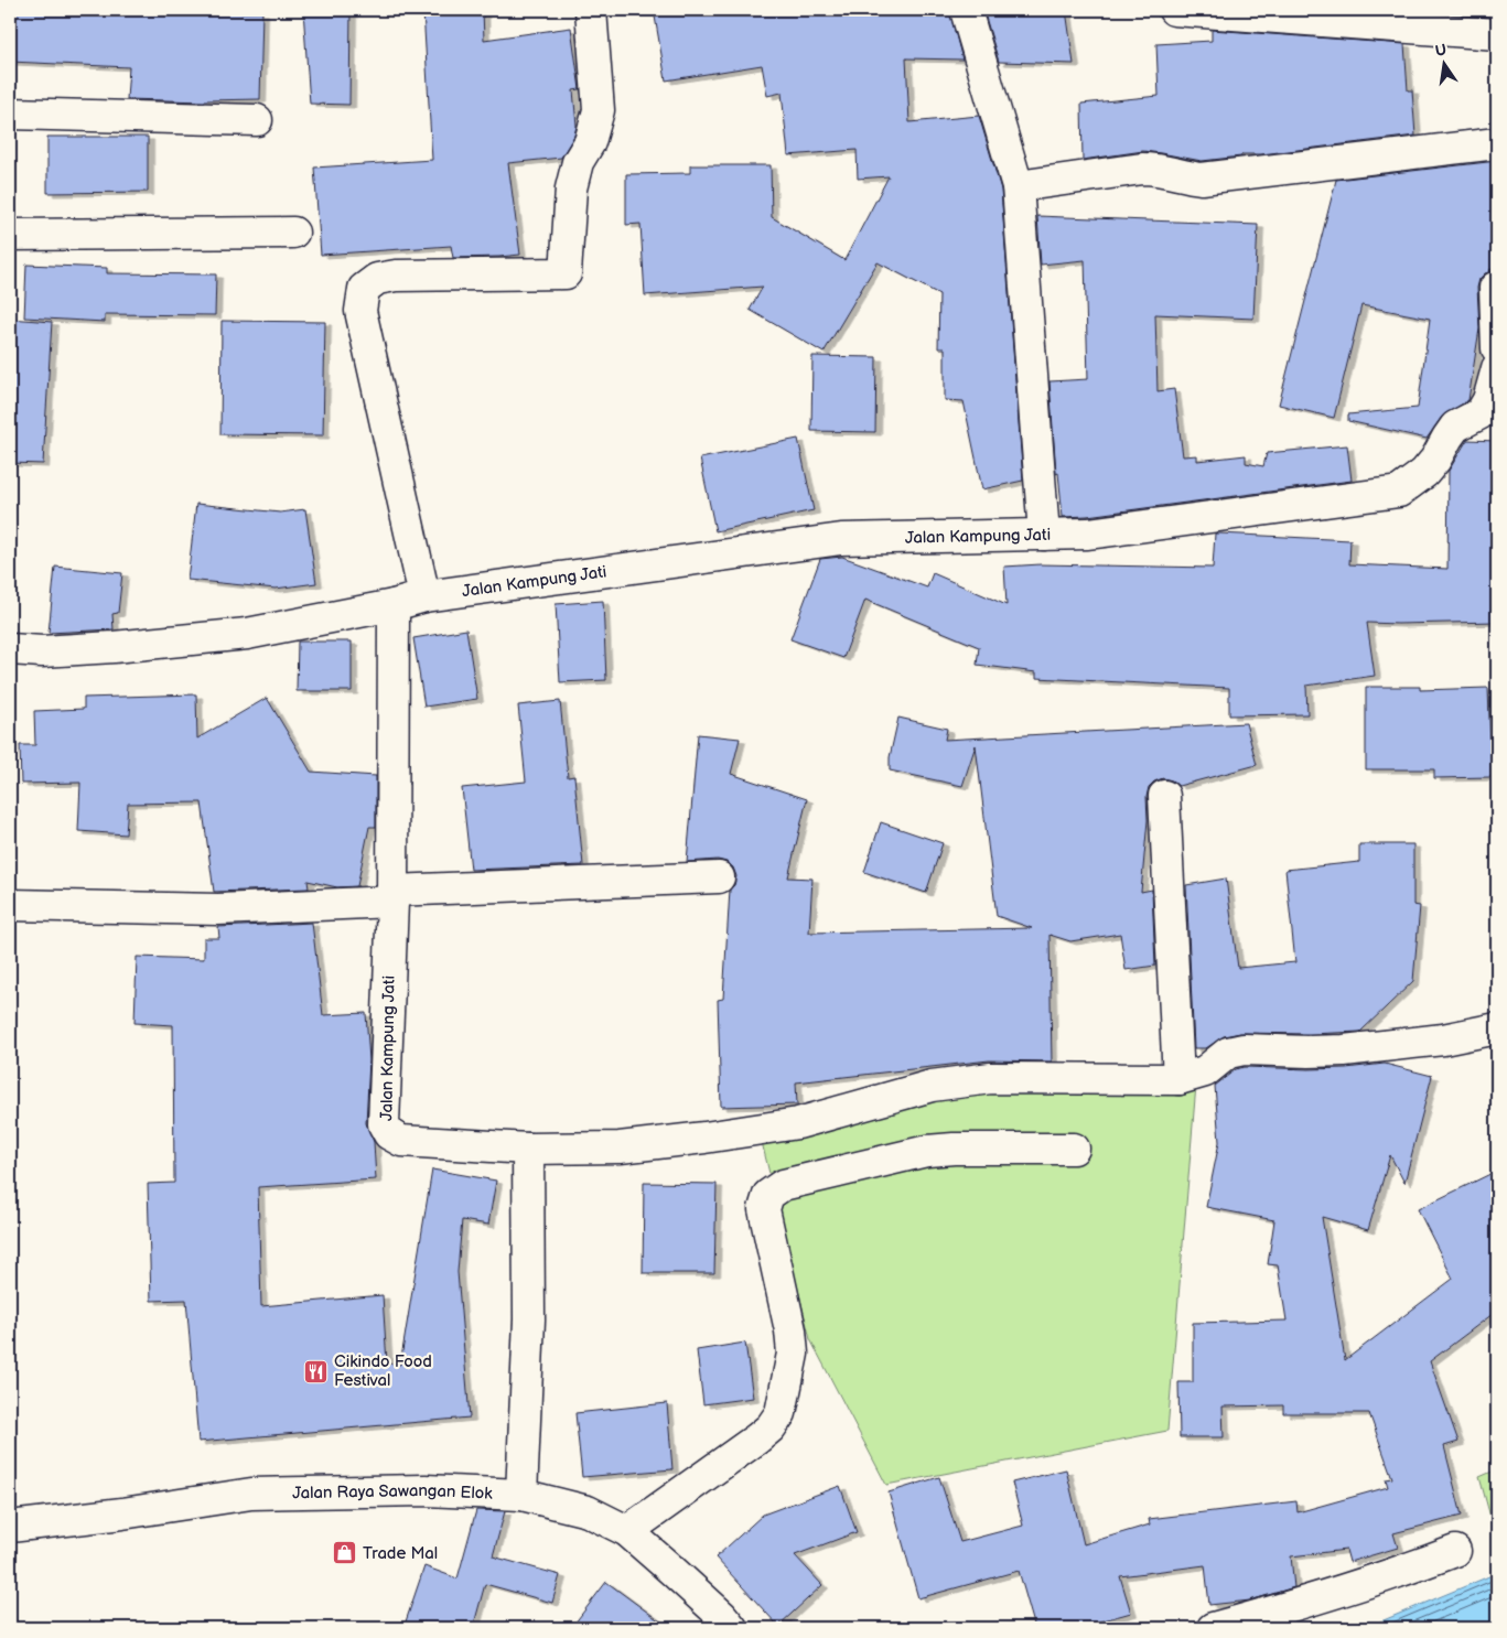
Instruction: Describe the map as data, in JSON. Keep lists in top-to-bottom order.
{
  "streets": {
    "street": ["Jalan Kampung Jati", "Jalan Raya Sawangan Elok"]
  },
  "places": {
    "restaurant": ["Cikindo Food Festival"],
    "shop": ["Trade Mal"]
  },
  "north": "top"
}
